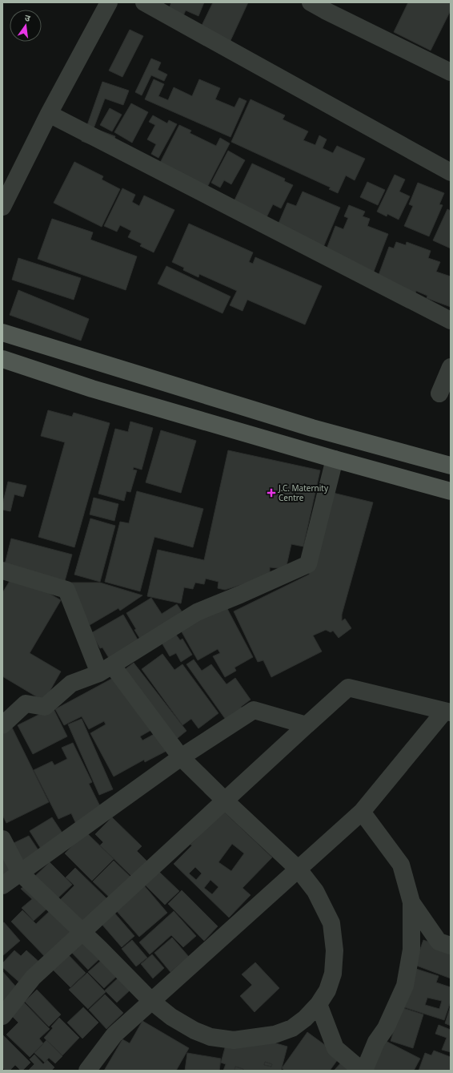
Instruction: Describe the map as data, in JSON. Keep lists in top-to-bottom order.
{
  "places": {
    "health": ["J.C. Maternity Centre"]
  },
  "north": "top"
}
